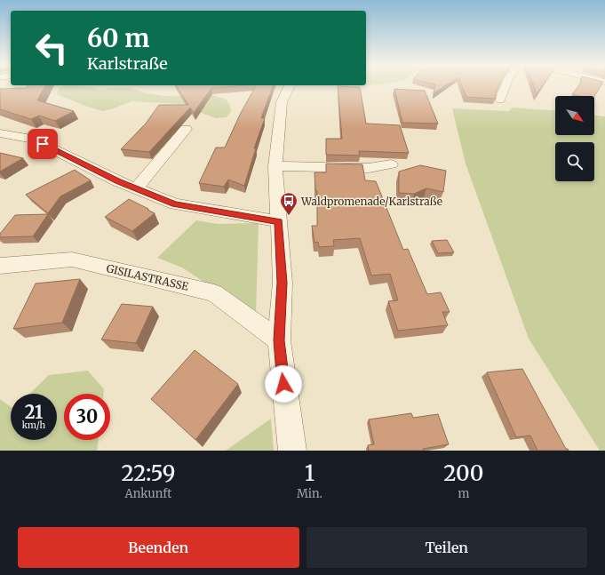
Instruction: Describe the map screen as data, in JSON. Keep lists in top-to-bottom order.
{
  "streets": {
    "street": ["GISILASTRASSE"]
  },
  "places": {
    "bus stop": ["Waldpromenade/Karlstraße"]
  },
  "north": "bottom right",
  "page": {
    "turn": ["60 m", "Karlstraße"],
    "speed": "21 km/h",
    "limit": "30",
    "eta": [
      "22:59",
      "Ankunft",
      "1",
      "Min.",
      "200",
      "m"
    ],
    "buttons": ["Beenden", "Teilen"]
  }
}
